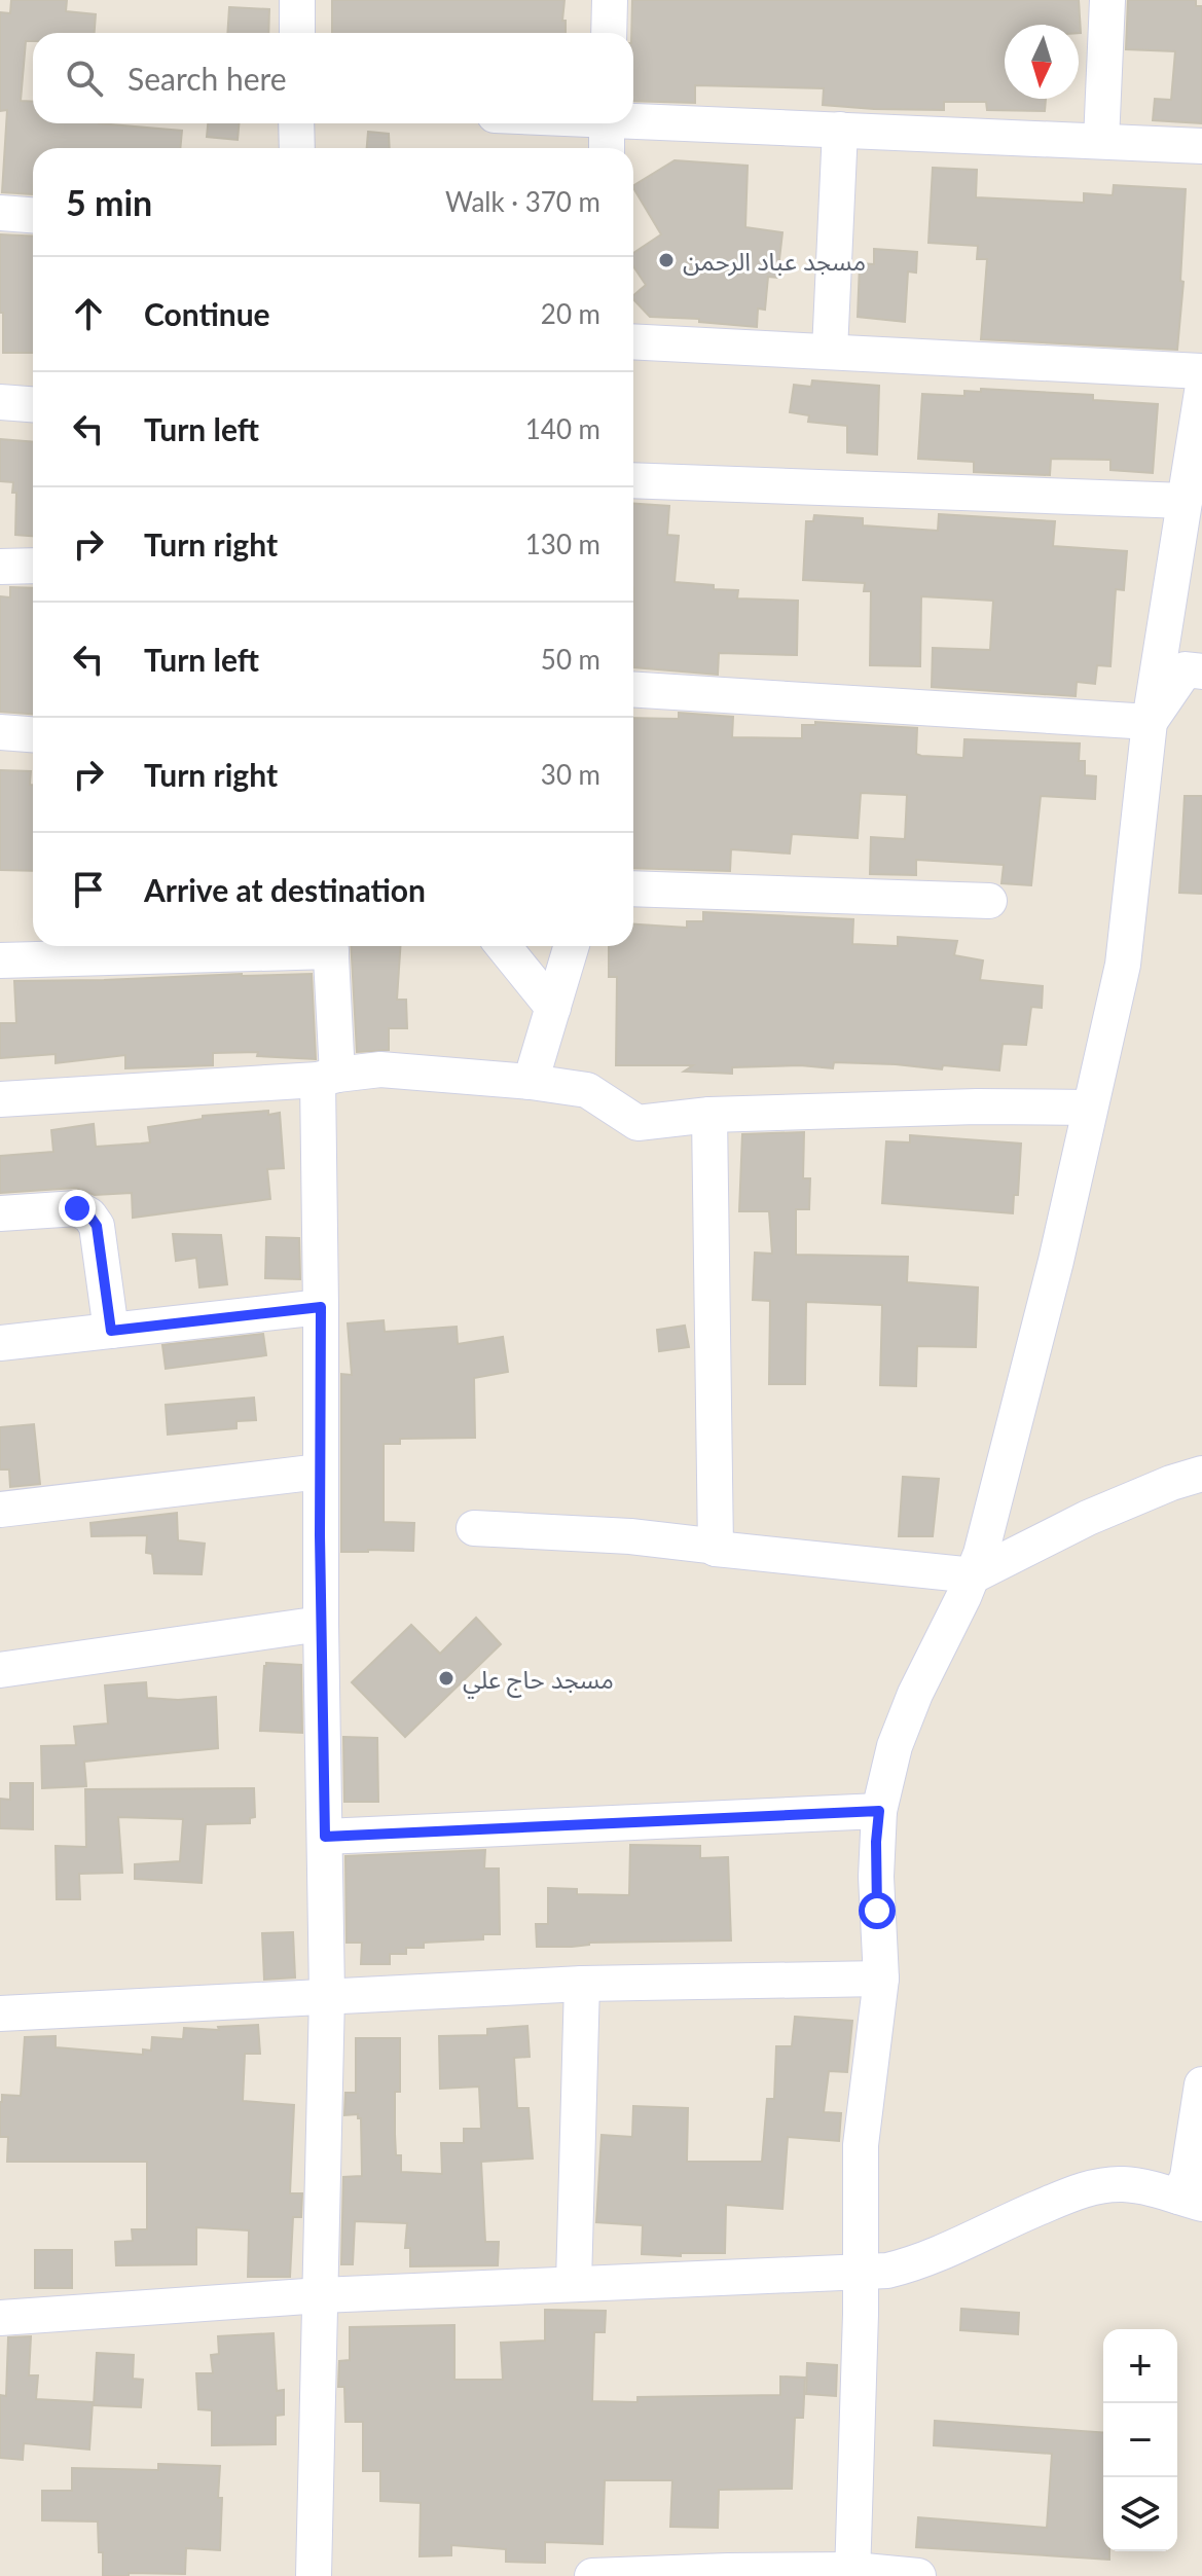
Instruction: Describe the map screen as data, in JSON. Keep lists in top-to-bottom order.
{
  "places": ["مسجد عباد الرحمن", "مسجد حاج علي"],
  "north": "bottom",
  "page": {
    "search": "Search here",
    "heading": ["5 min", "Walk · 370 m"],
    "list": [
      ["Continue", "20 m"],
      ["Turn left", "140 m"],
      ["Turn right", "130 m"],
      ["Turn left", "50 m"],
      ["Turn right", "30 m"],
      "Arrive at destination"
    ],
    "map_buttons": ["+", "−"]
  }
}
